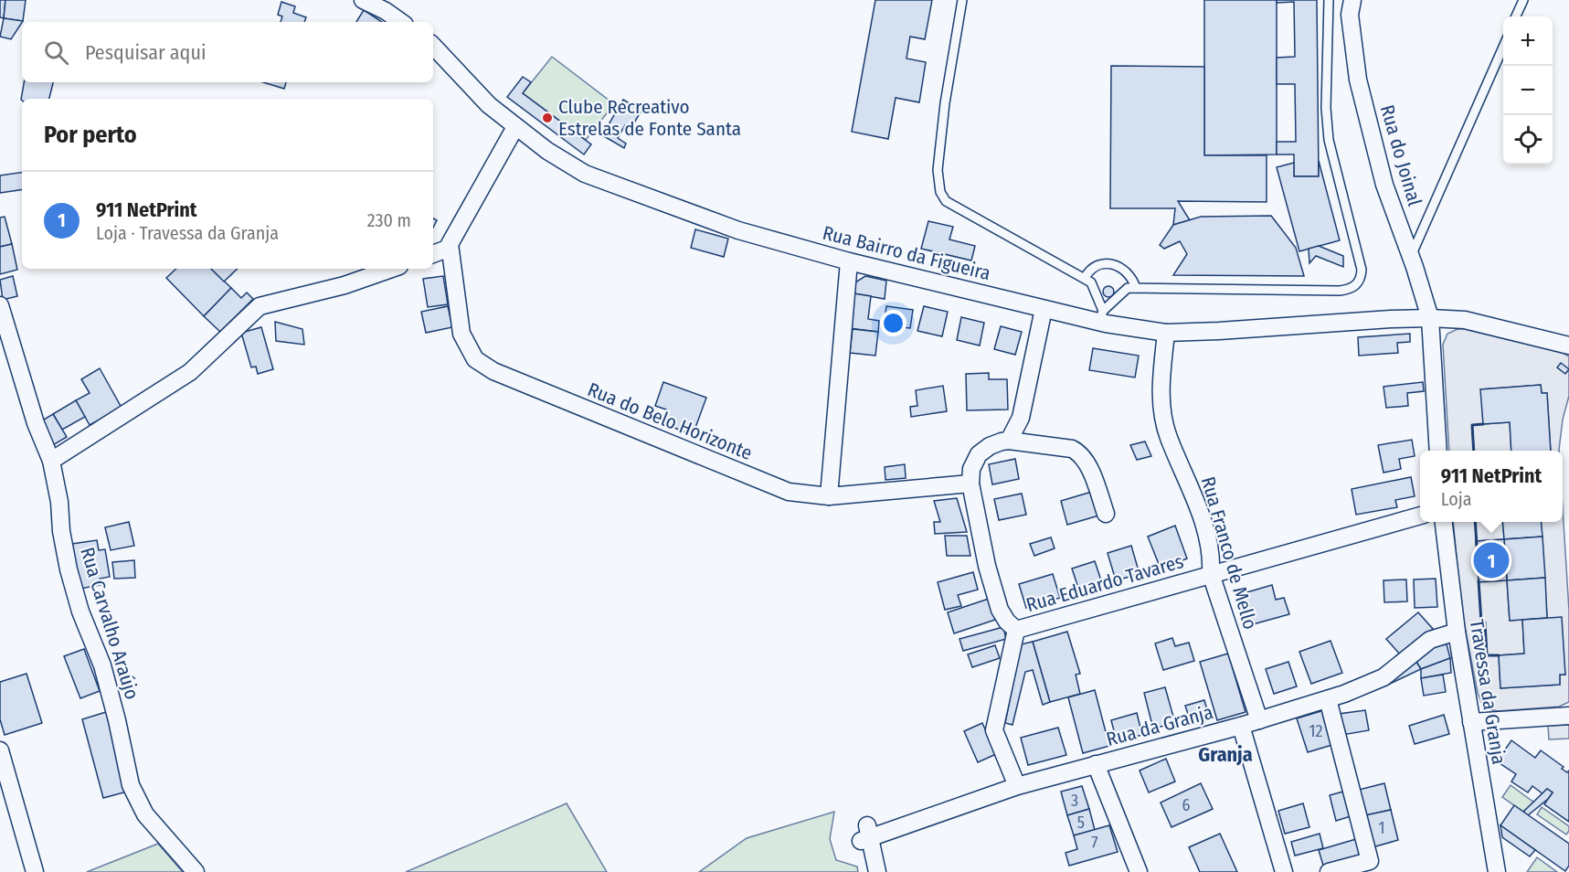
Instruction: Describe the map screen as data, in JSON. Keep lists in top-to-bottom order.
{
  "streets": {
    "street": [
      "Rua do Joinal",
      "Rua Bairro da Figueira",
      "Rua do Belo Horizonte",
      "Rua Franco de Mello",
      "Rua Eduardo Tavares",
      "Rua Carvalho Araújo",
      "Travessa da Granja",
      "Rua da Granja"
    ]
  },
  "crossings": [
    ["Rua do Joinal", "Rua Bairro da Figueira"],
    ["Rua Bairro da Figueira", "Rua Franco de Mello"],
    ["Rua do Belo Horizonte", "Rua Eduardo Tavares"],
    ["Rua Franco de Mello", "Rua Eduardo Tavares"],
    ["Rua Franco de Mello", "Rua da Granja"],
    ["Travessa da Granja", "Rua da Granja"]
  ],
  "districts": ["Granja"],
  "places": ["Clube Recreativo Estrelas de Fonte Santa"],
  "house_numbers": [
    "12",
    "3",
    "6",
    "5",
    "1",
    "7"
  ],
  "page": {
    "map_buttons": ["+", "−"],
    "search": "Pesquisar aqui",
    "heading": "Por perto",
    "list": [
      {
        "mark": "1",
        "name": "911 NetPrint",
        "note": "Loja · Travessa da Granja",
        "value": "230 m"
      }
    ],
    "popup": ["911 NetPrint", "Loja"],
    "pins": "1"
  }
}
